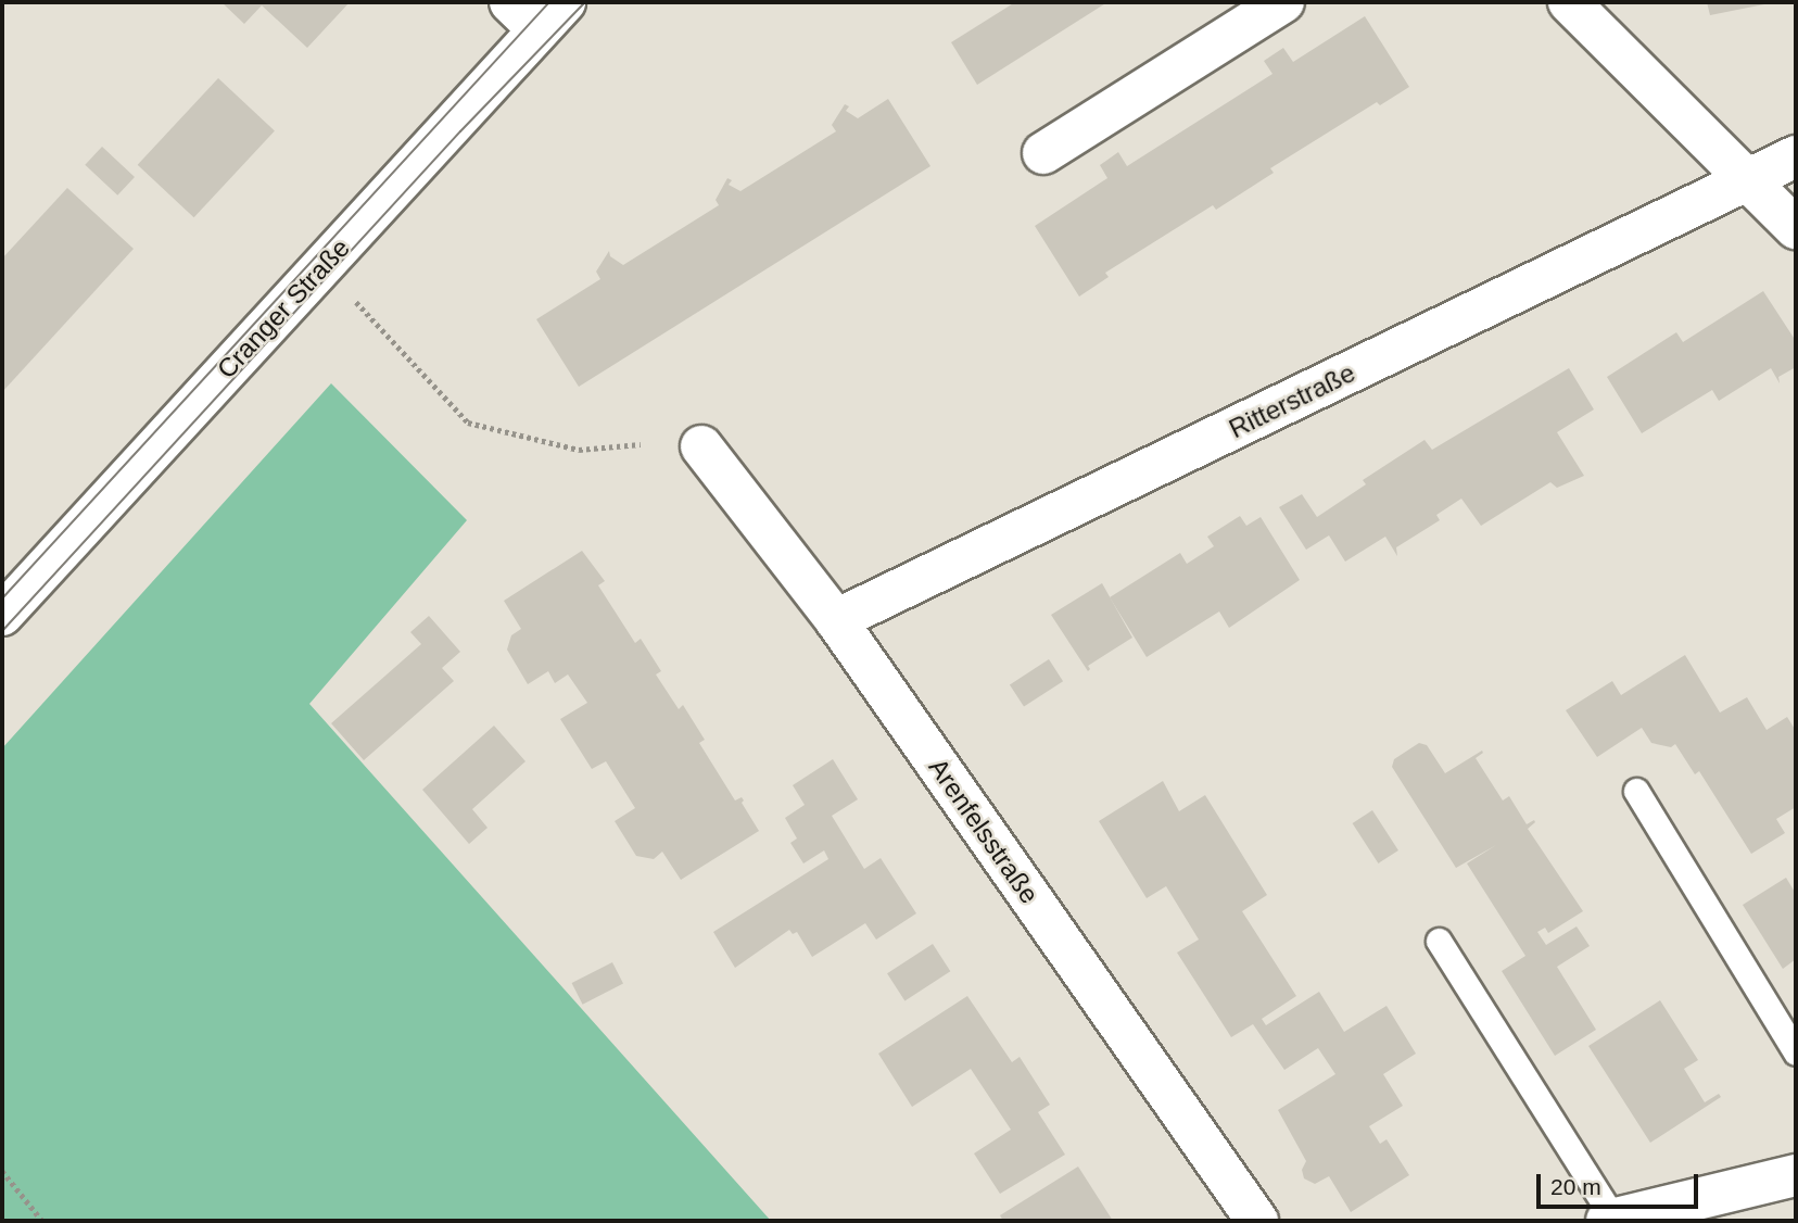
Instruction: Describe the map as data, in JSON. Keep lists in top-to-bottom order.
{
  "streets": {
    "street": ["Cranger Straße", "Ritterstraße", "Arenfelsstraße"]
  },
  "crossings": [
    ["Ritterstraße", "Arenfelsstraße"]
  ],
  "scale_bar": "20 m"
}
